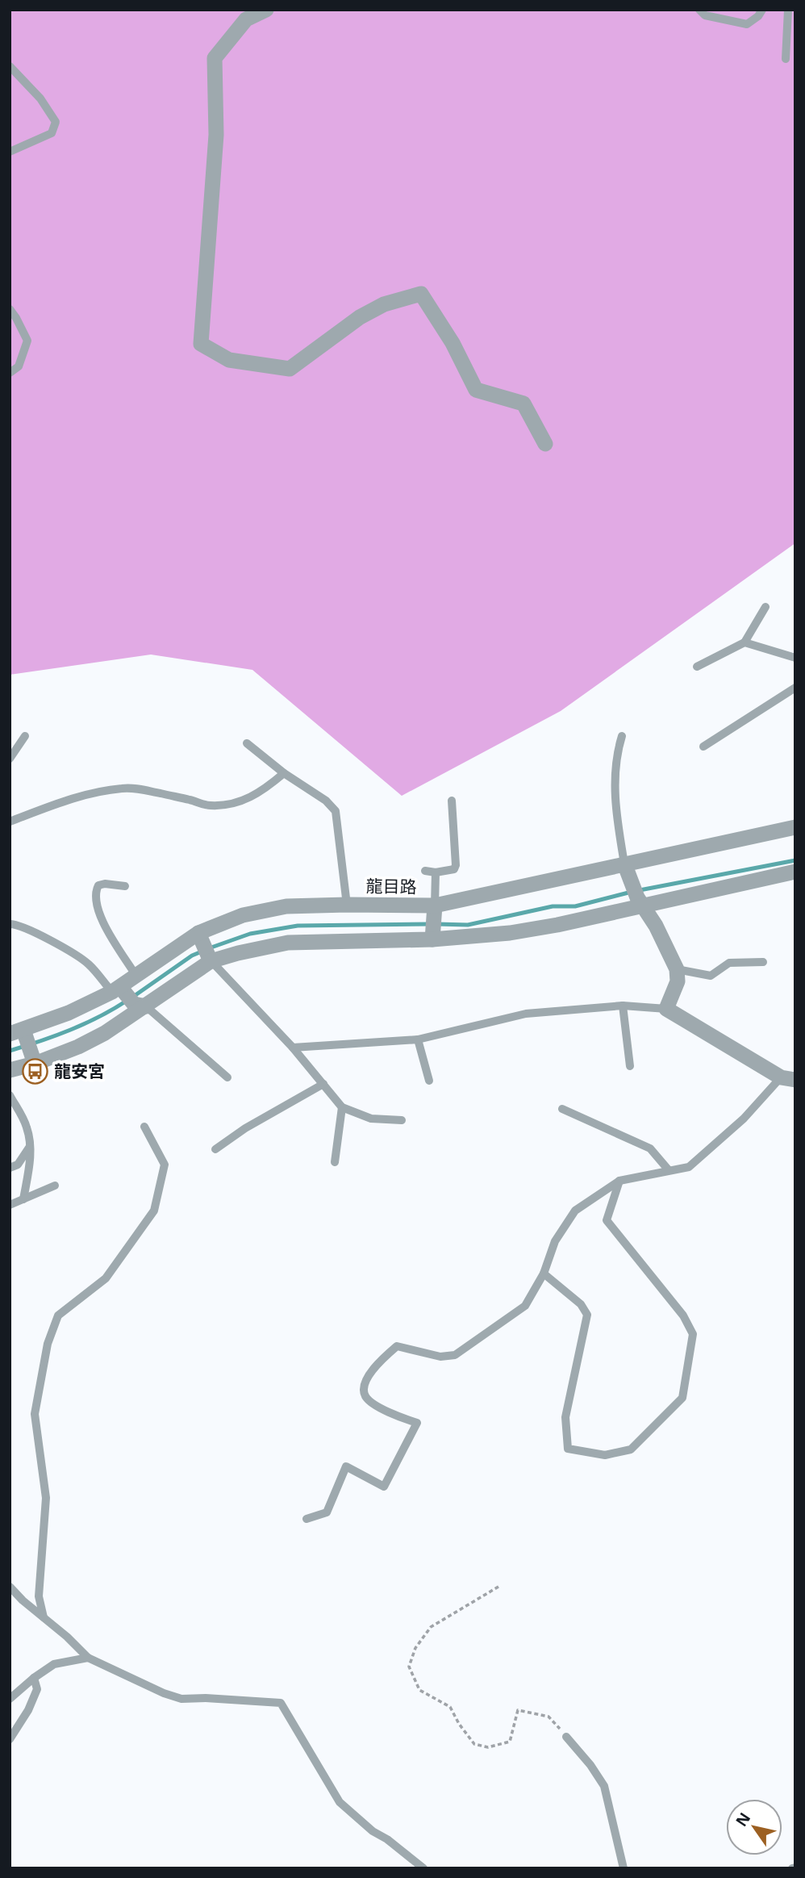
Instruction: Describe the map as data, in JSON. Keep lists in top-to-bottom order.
{
  "streets": {
    "street": ["龍目路"]
  },
  "places": {
    "bus stop": ["龍安宮"]
  },
  "north": "top left"
}
